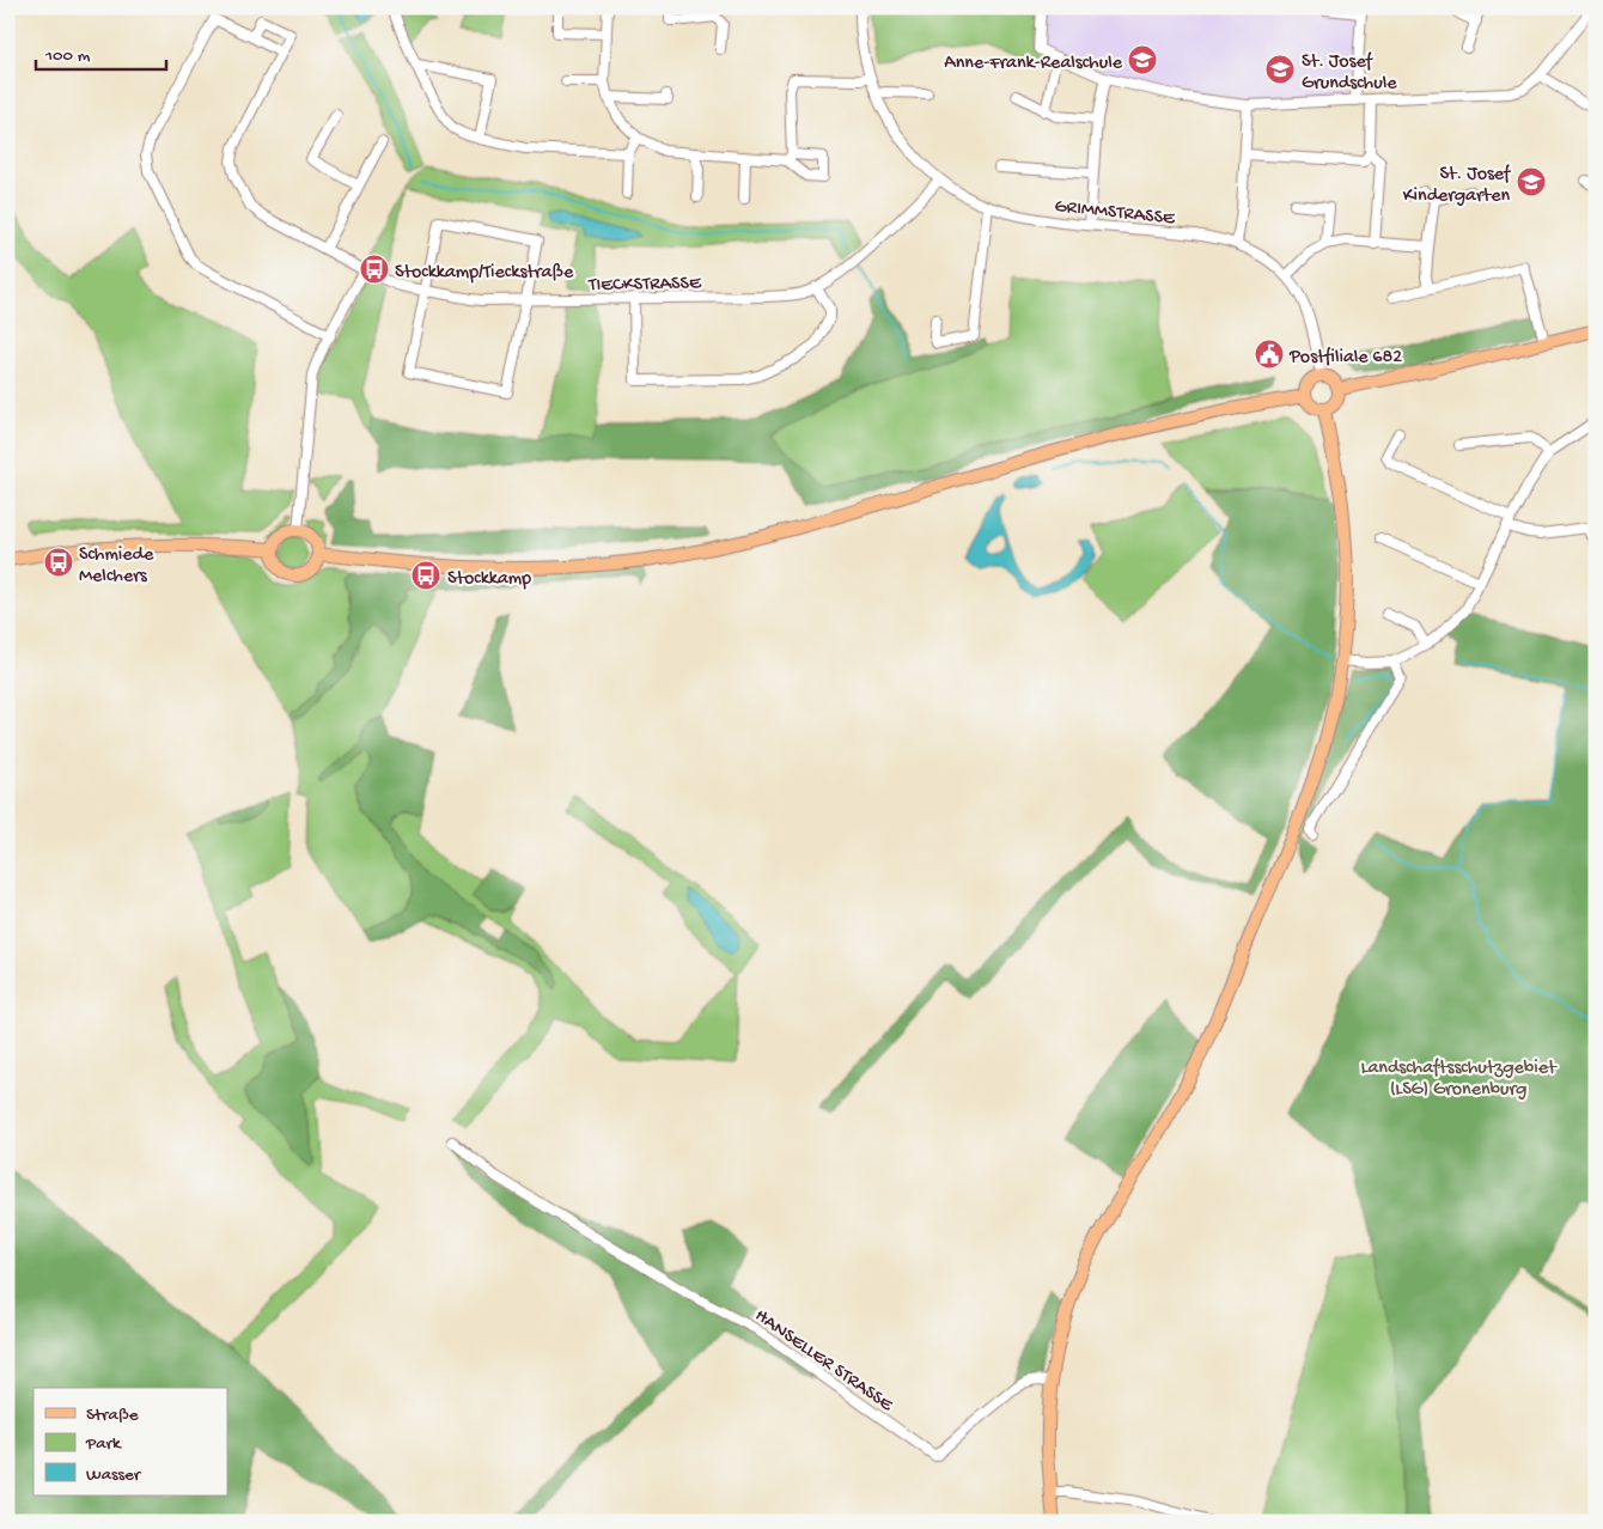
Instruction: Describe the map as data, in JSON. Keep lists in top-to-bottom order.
{
  "streets": {
    "street": ["GRIMMSTRASSE", "TIECKSTRASSE", "HANSELLER STRASSE"]
  },
  "crossings": [
    ["GRIMMSTRASSE", "TIECKSTRASSE"]
  ],
  "parks": ["Landschaftsschutzgebiet (LSG) Gronenburg"],
  "places": {
    "school or university": ["Anne-Frank-Realschule", "St. Josef Grundschule", "St. Josef Kindergarten"],
    "bus stop": ["Stockkamp/Tieckstraße", "Schmiede Melchers", "Stockkamp"],
    "public building": ["Postfiliale 682"]
  },
  "legend": ["Straße", "Park", "Wasser"],
  "scale_bar": "100 m"
}
